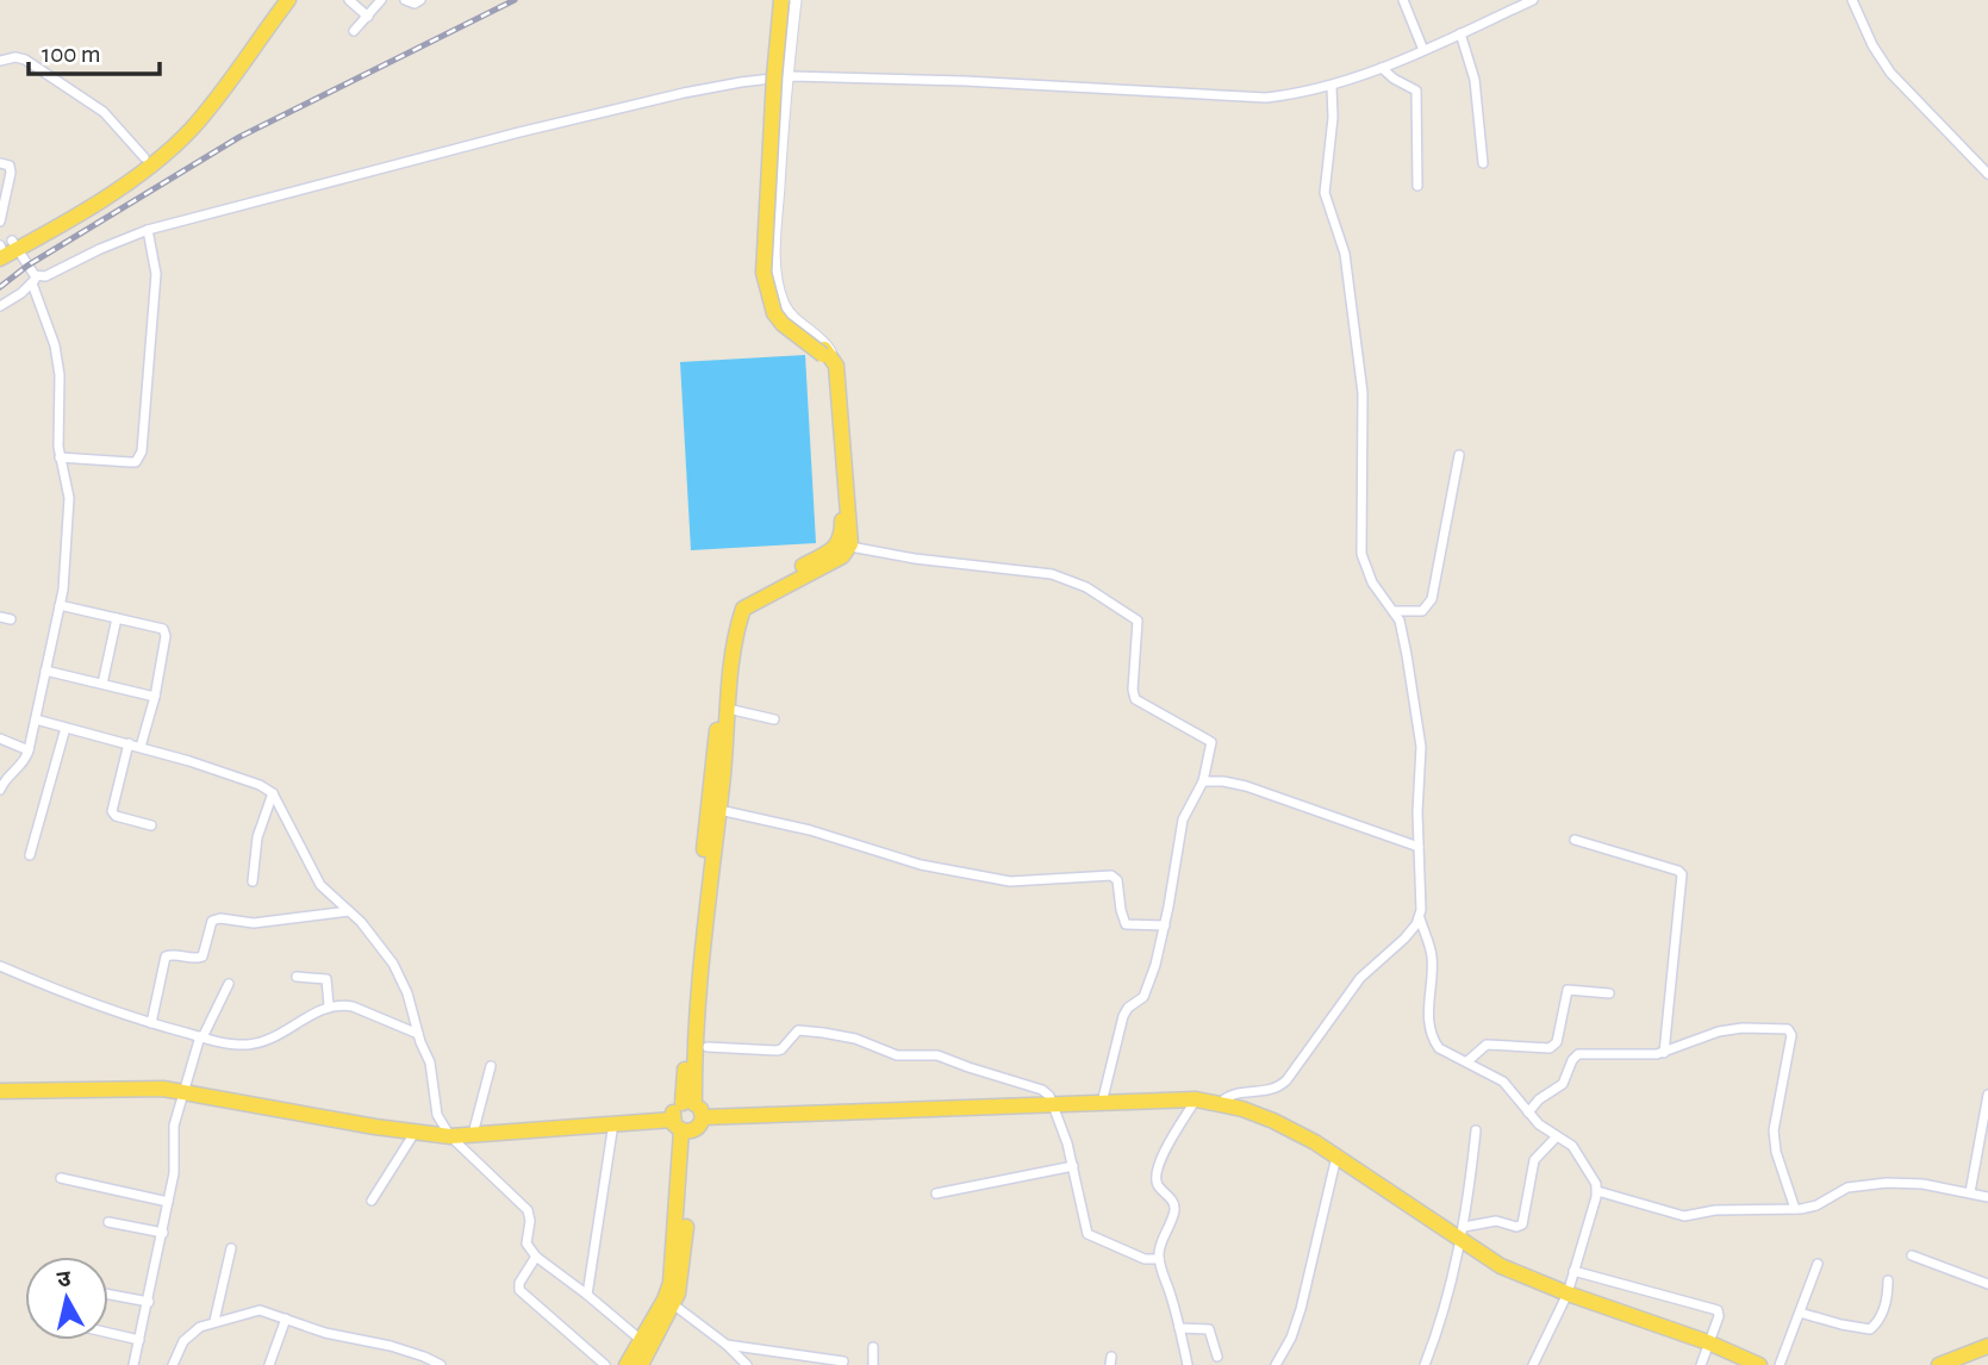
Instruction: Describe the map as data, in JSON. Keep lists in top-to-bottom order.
{
  "scale_bar": "100 m",
  "north": "top"
}
